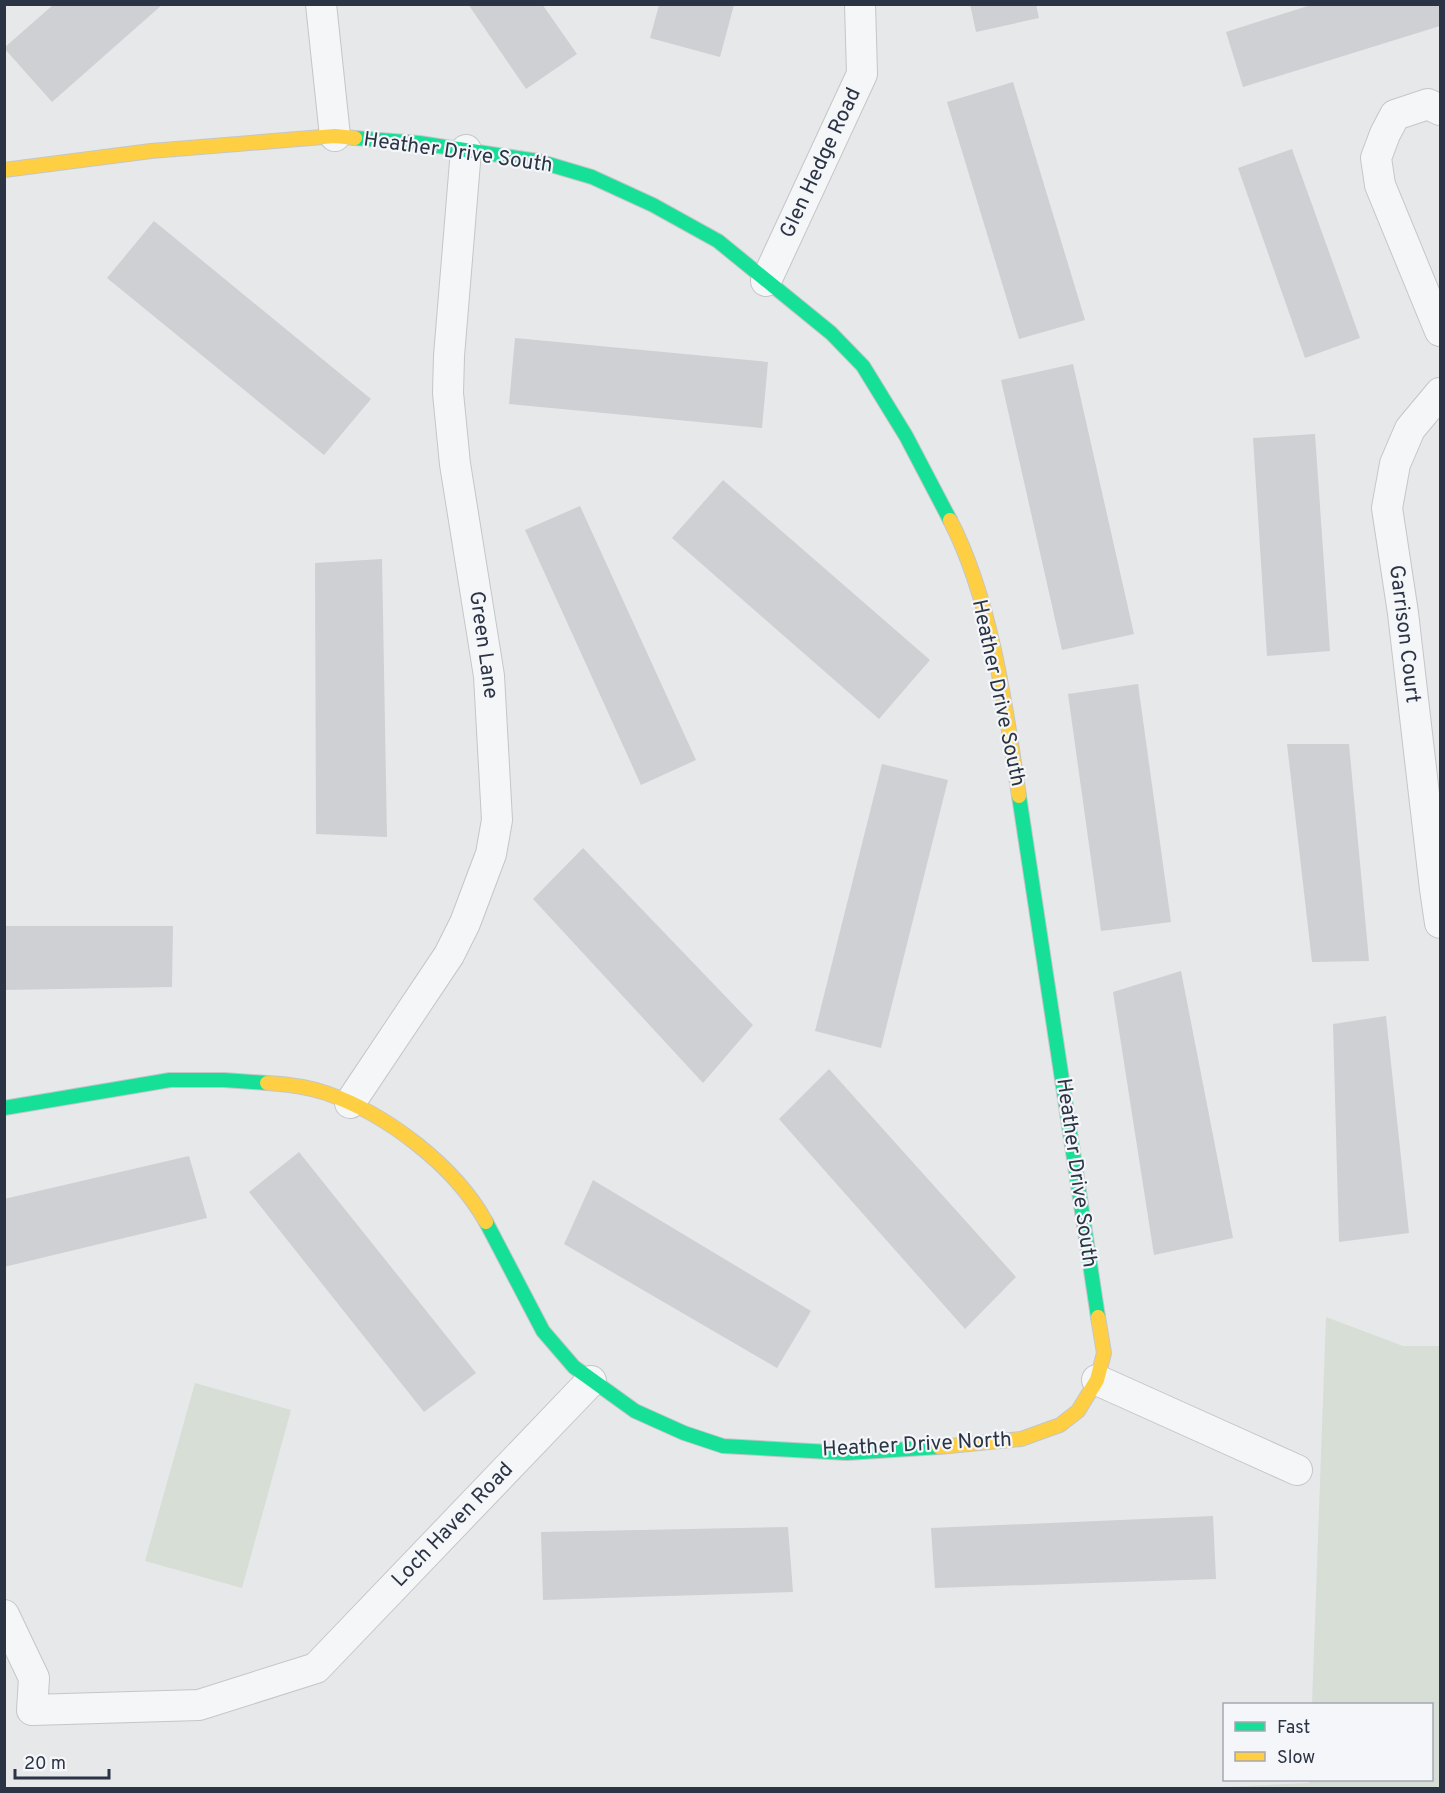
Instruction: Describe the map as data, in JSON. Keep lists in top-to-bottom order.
{
  "streets": {
    "street": [
      "Heather Drive South",
      "Glen Hedge Road",
      "Garrison Court",
      "Green Lane",
      "Heather Drive North",
      "Loch Haven Road"
    ]
  },
  "crossings": [
    ["Heather Drive South", "Glen Hedge Road"],
    ["Heather Drive South", "Green Lane"],
    ["Heather Drive South", "Heather Drive North"],
    ["Green Lane", "Heather Drive North"],
    ["Heather Drive North", "Loch Haven Road"]
  ],
  "legend": ["Fast", "Slow"],
  "scale_bar": "20 m"
}
